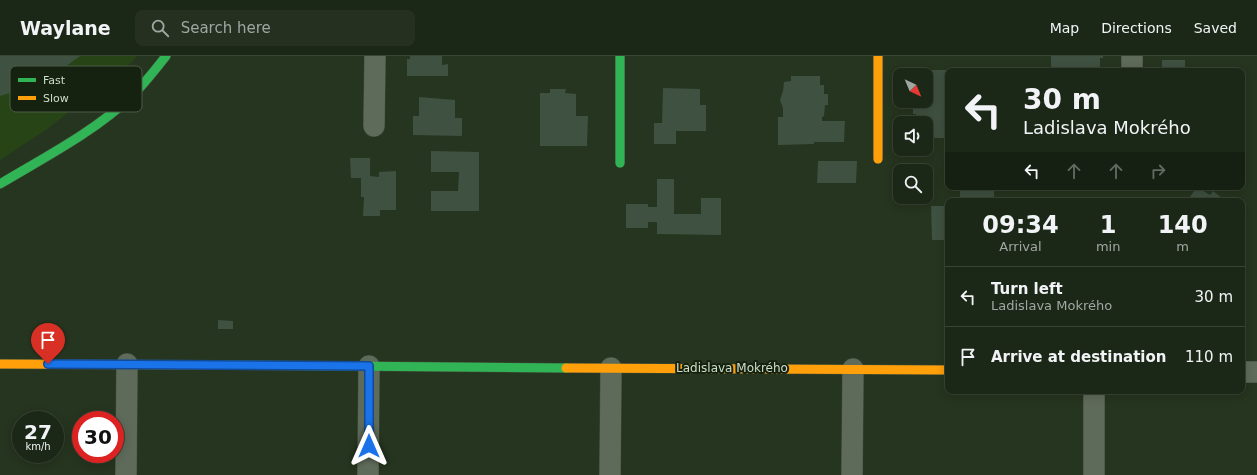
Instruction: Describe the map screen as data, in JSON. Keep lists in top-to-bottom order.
{
  "streets": {
    "street": ["Ladislava Mokrého"]
  },
  "legend": ["Fast", "Slow"],
  "north": "bottom right",
  "page": {
    "header": "Waylane",
    "search": "Search here",
    "nav": ["Map", "Directions", "Saved"],
    "turn": ["30 m", "Ladislava Mokrého"],
    "eta": [
      "09:34",
      "Arrival",
      "1",
      "min",
      "140",
      "m"
    ],
    "list": [
      {
        "name": "Turn left",
        "note": "Ladislava Mokrého",
        "value": "30 m"
      },
      {
        "name": "Arrive at destination",
        "value": "110 m"
      }
    ],
    "speed": "27 km/h",
    "limit": "30"
  }
}
